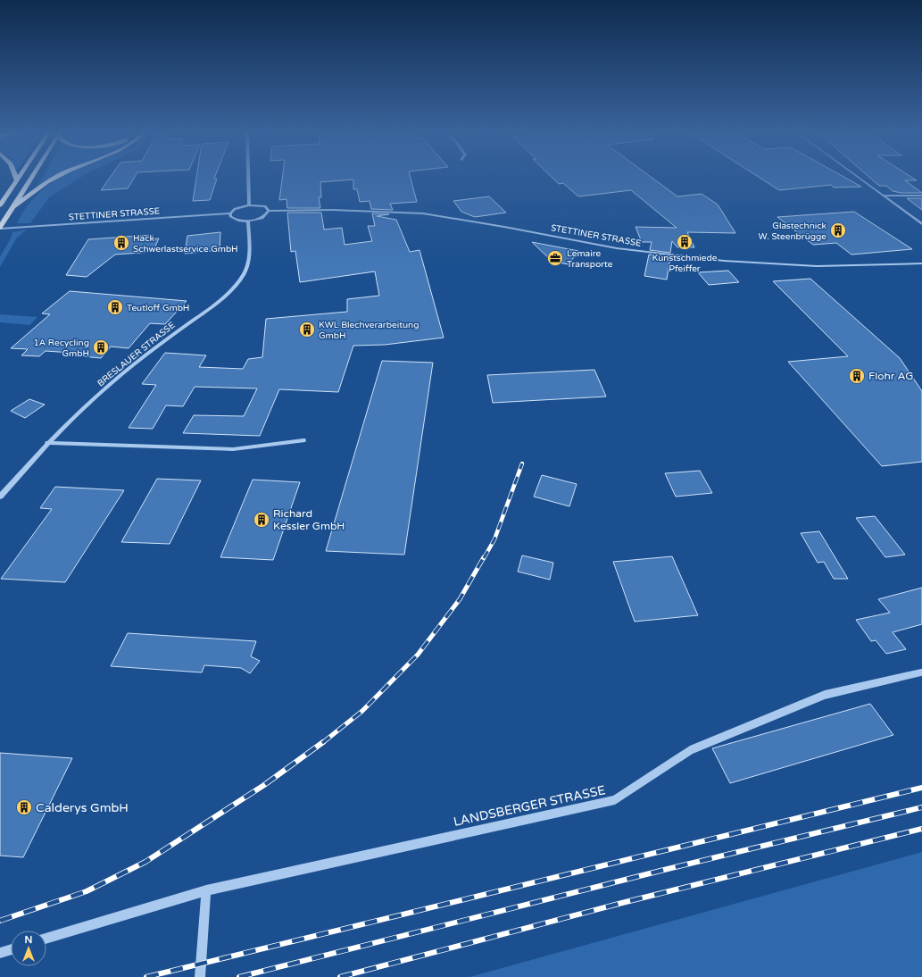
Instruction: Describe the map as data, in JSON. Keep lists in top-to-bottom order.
{
  "streets": {
    "street": ["STETTINER STRASSE", "BRESLAUER STRASSE", "LANDSBERGER STRASSE"]
  },
  "places": {
    "building": [
      "Glastechnick W. Steenbrügge",
      "Kunstschmiede Pfeiffer",
      "Hack Schwerlastservice GmbH",
      "Teutloff GmbH",
      "KWL Blechverarbeitung GmbH",
      "1A Recycling GmbH",
      "Flohr AG",
      "Richard Kessler GmbH",
      "Calderys GmbH"
    ],
    "office": ["Lemaire Transporte"]
  },
  "north": "top"
}
